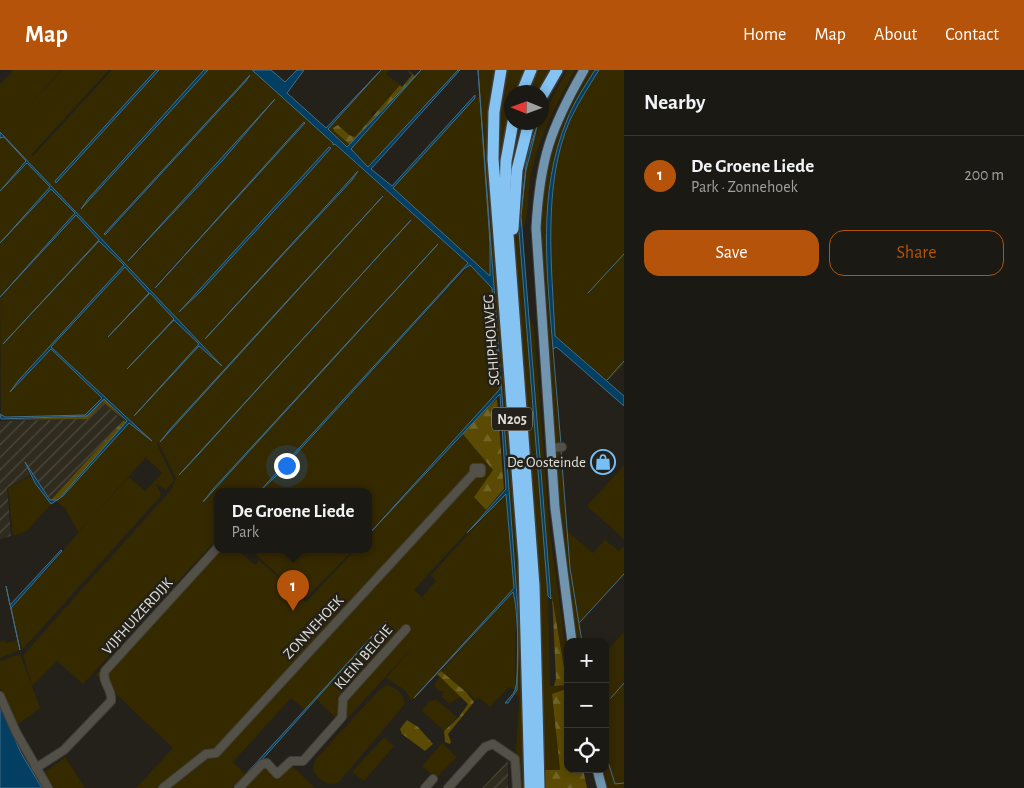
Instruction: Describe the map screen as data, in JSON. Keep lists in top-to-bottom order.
{
  "streets": {
    "highway": ["SCHIPHOLWEG", "N205"],
    "street": ["VIJFHUIZERDIJK", "ZONNEHOEK", "KLEIN BELGIE"]
  },
  "crossings": [
    ["SCHIPHOLWEG", "N205"]
  ],
  "places": {
    "shop": ["De Oosteinde"]
  },
  "north": "left",
  "page": {
    "header": "Map",
    "nav": [
      "Home",
      "Map",
      "About",
      "Contact"
    ],
    "heading": "Nearby",
    "list": [
      {
        "mark": "1",
        "name": "De Groene Liede",
        "note": "Park · Zonnehoek",
        "value": "200 m"
      }
    ],
    "buttons": ["Save", "Share"],
    "popup": ["De Groene Liede", "Park"],
    "pins": "1",
    "map_buttons": ["+", "−"]
  }
}
